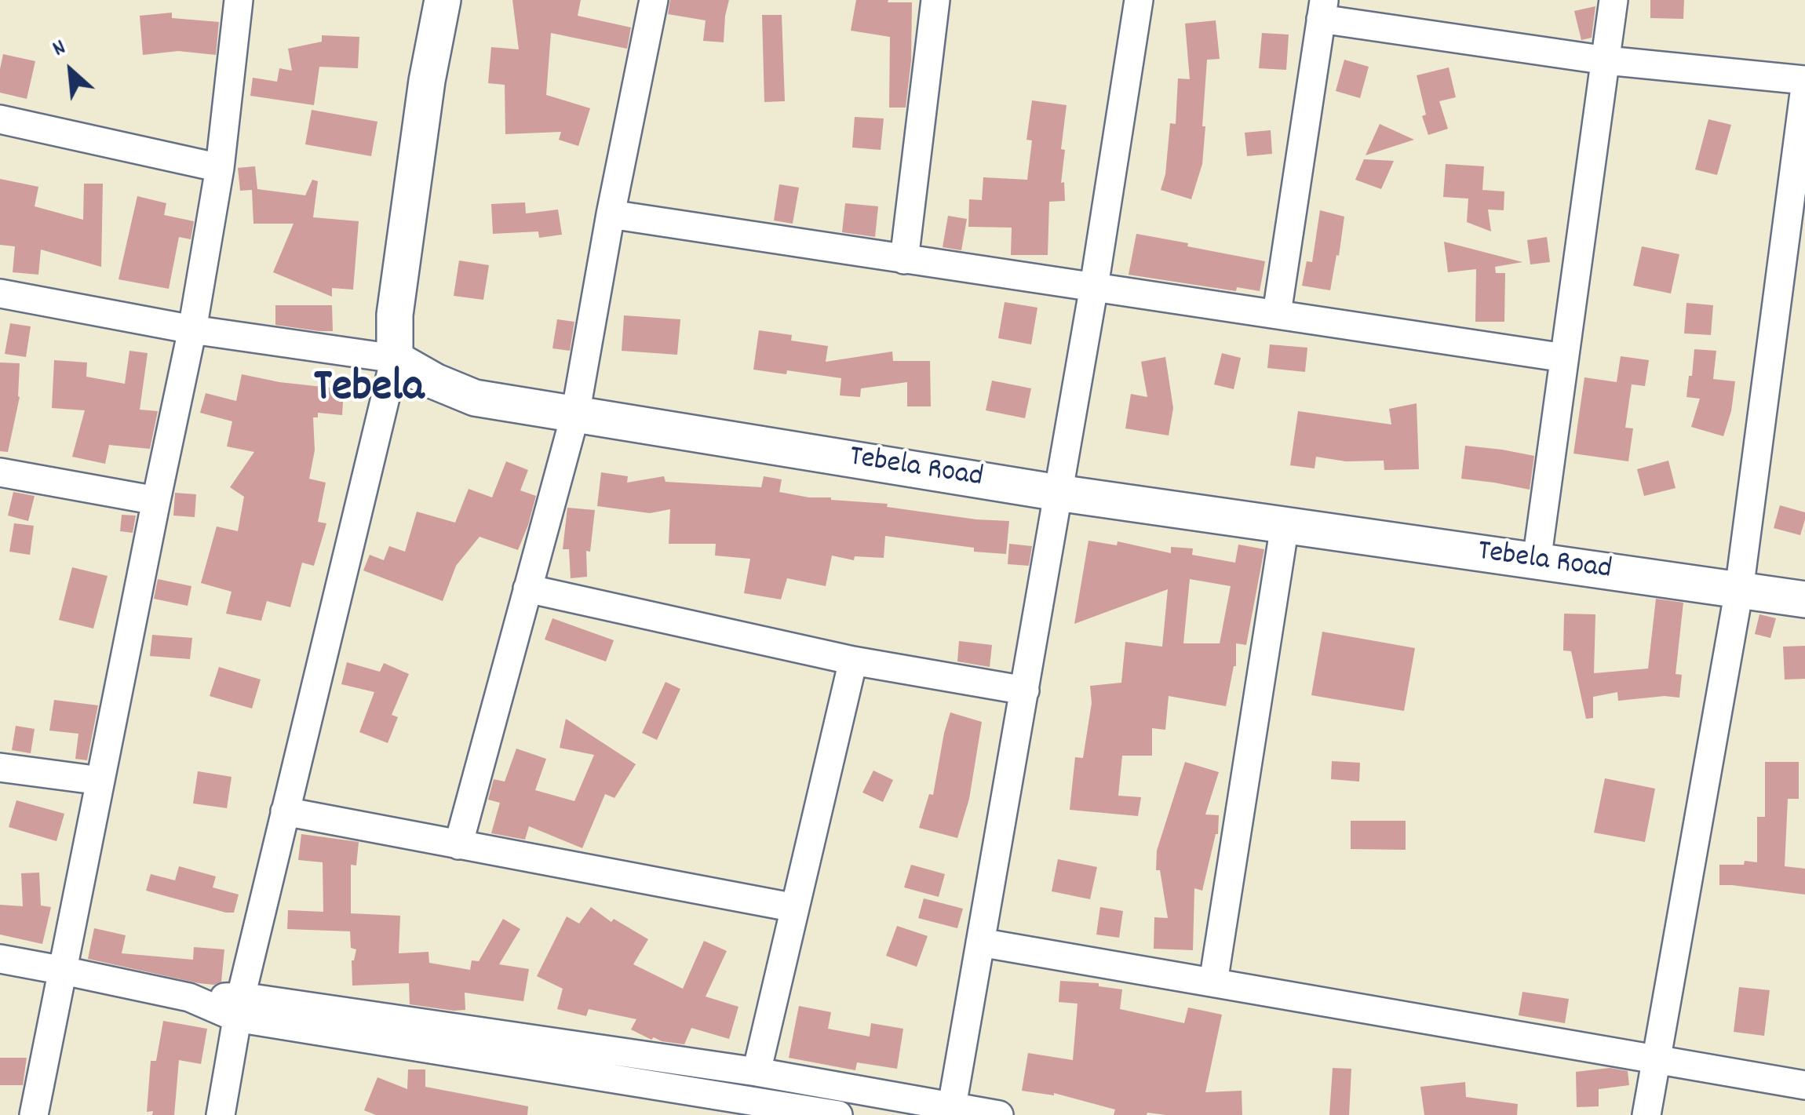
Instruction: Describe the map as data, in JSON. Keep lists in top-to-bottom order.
{
  "streets": {
    "main road": ["Tebela Road"]
  },
  "districts": ["Tebela"],
  "north": "top left"
}
